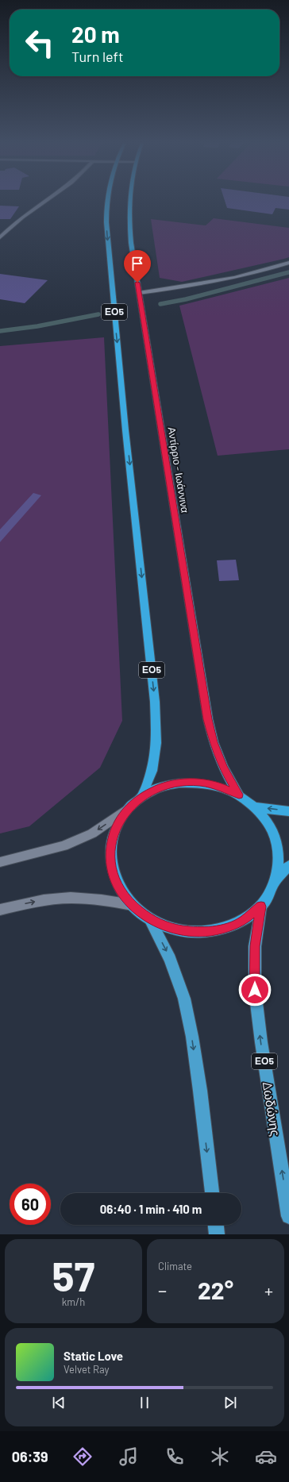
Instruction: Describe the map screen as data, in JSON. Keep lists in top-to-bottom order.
{
  "streets": {
    "highway": ["ΕΟ5", "Αντίρριο - Ιωάννινα"],
    "main road": ["Δωδώνης"]
  },
  "crossings": [
    ["ΕΟ5", "Αντίρριο - Ιωάννινα"],
    ["ΕΟ5", "Δωδώνης"]
  ],
  "page": {
    "turn": ["20 m", "Turn left"],
    "limit": "60",
    "trip": "06:40 · 1 min · 410 m",
    "tile": [
      ["57", "km/h"],
      "Climate"
    ],
    "heat": ["−", "22°", "+"],
    "song": ["Static Love", "Velvet Ray"],
    "tabs": "06:39"
  }
}
